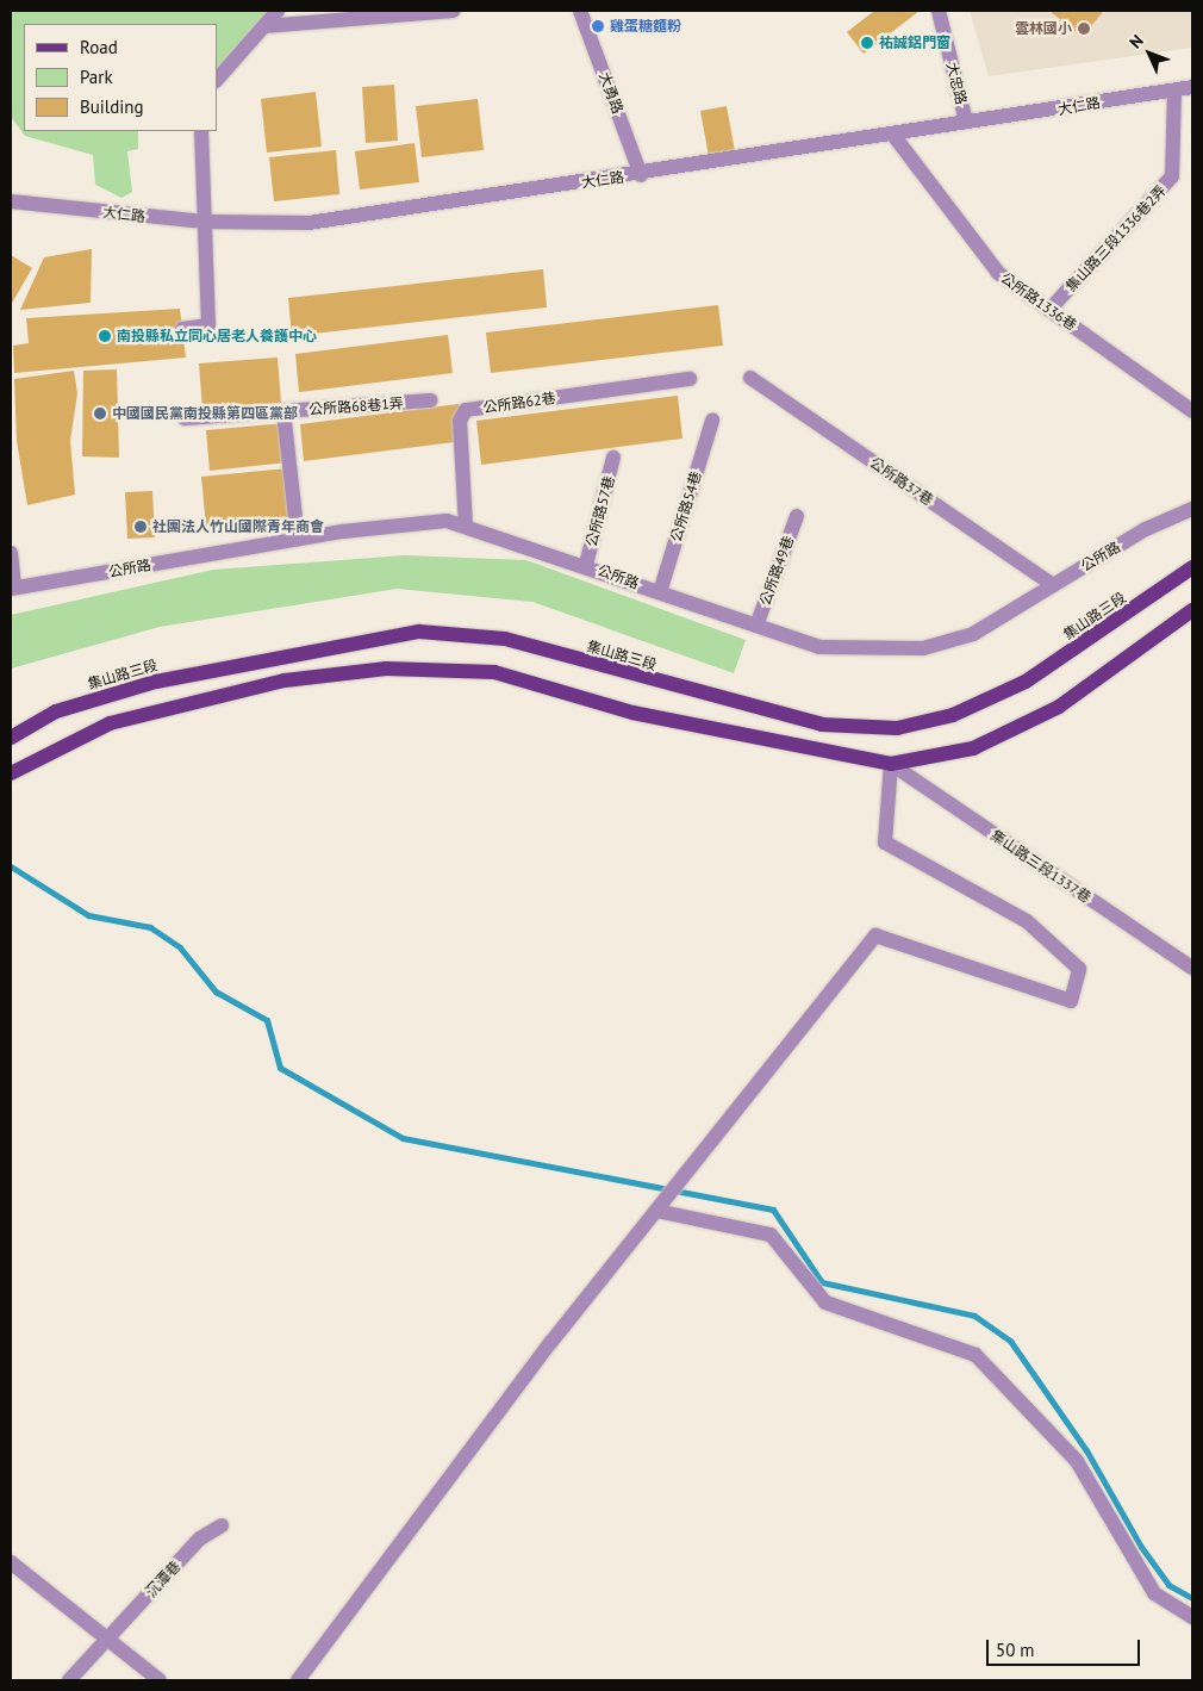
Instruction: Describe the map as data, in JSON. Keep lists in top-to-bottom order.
{
  "streets": {
    "main road": ["集山路三段"],
    "street": [
      "大忠路",
      "大勇路",
      "大仁路",
      "集山路三段1336巷2弄",
      "公所路1336巷",
      "公所路62巷",
      "公所路68巷1弄",
      "公所路37巷",
      "公所路54巷",
      "公所路57巷",
      "公所路",
      "公所路49巷",
      "集山路三段1337巷",
      "沉潭巷"
    ]
  },
  "crossings": [
    ["大忠路", "大仁路"],
    ["大勇路", "大仁路"],
    ["大仁路", "集山路三段1336巷2弄"],
    ["大仁路", "公所路1336巷"],
    ["集山路三段1336巷2弄", "公所路1336巷"],
    ["公所路62巷", "公所路"],
    ["公所路37巷", "公所路"],
    ["公所路54巷", "公所路"],
    ["公所路57巷", "公所路"],
    ["公所路", "公所路49巷"]
  ],
  "places": [
    "雞蛋糖麵粉",
    "雲林國小",
    "祐誠鋁門窗",
    "南投縣私立同心居老人養護中心",
    "中國國民黨南投縣第四區黨部",
    "社團法人竹山國際青年商會"
  ],
  "legend": ["Road", "Park", "Building"],
  "scale_bar": "50 m",
  "north": "top left"
}
